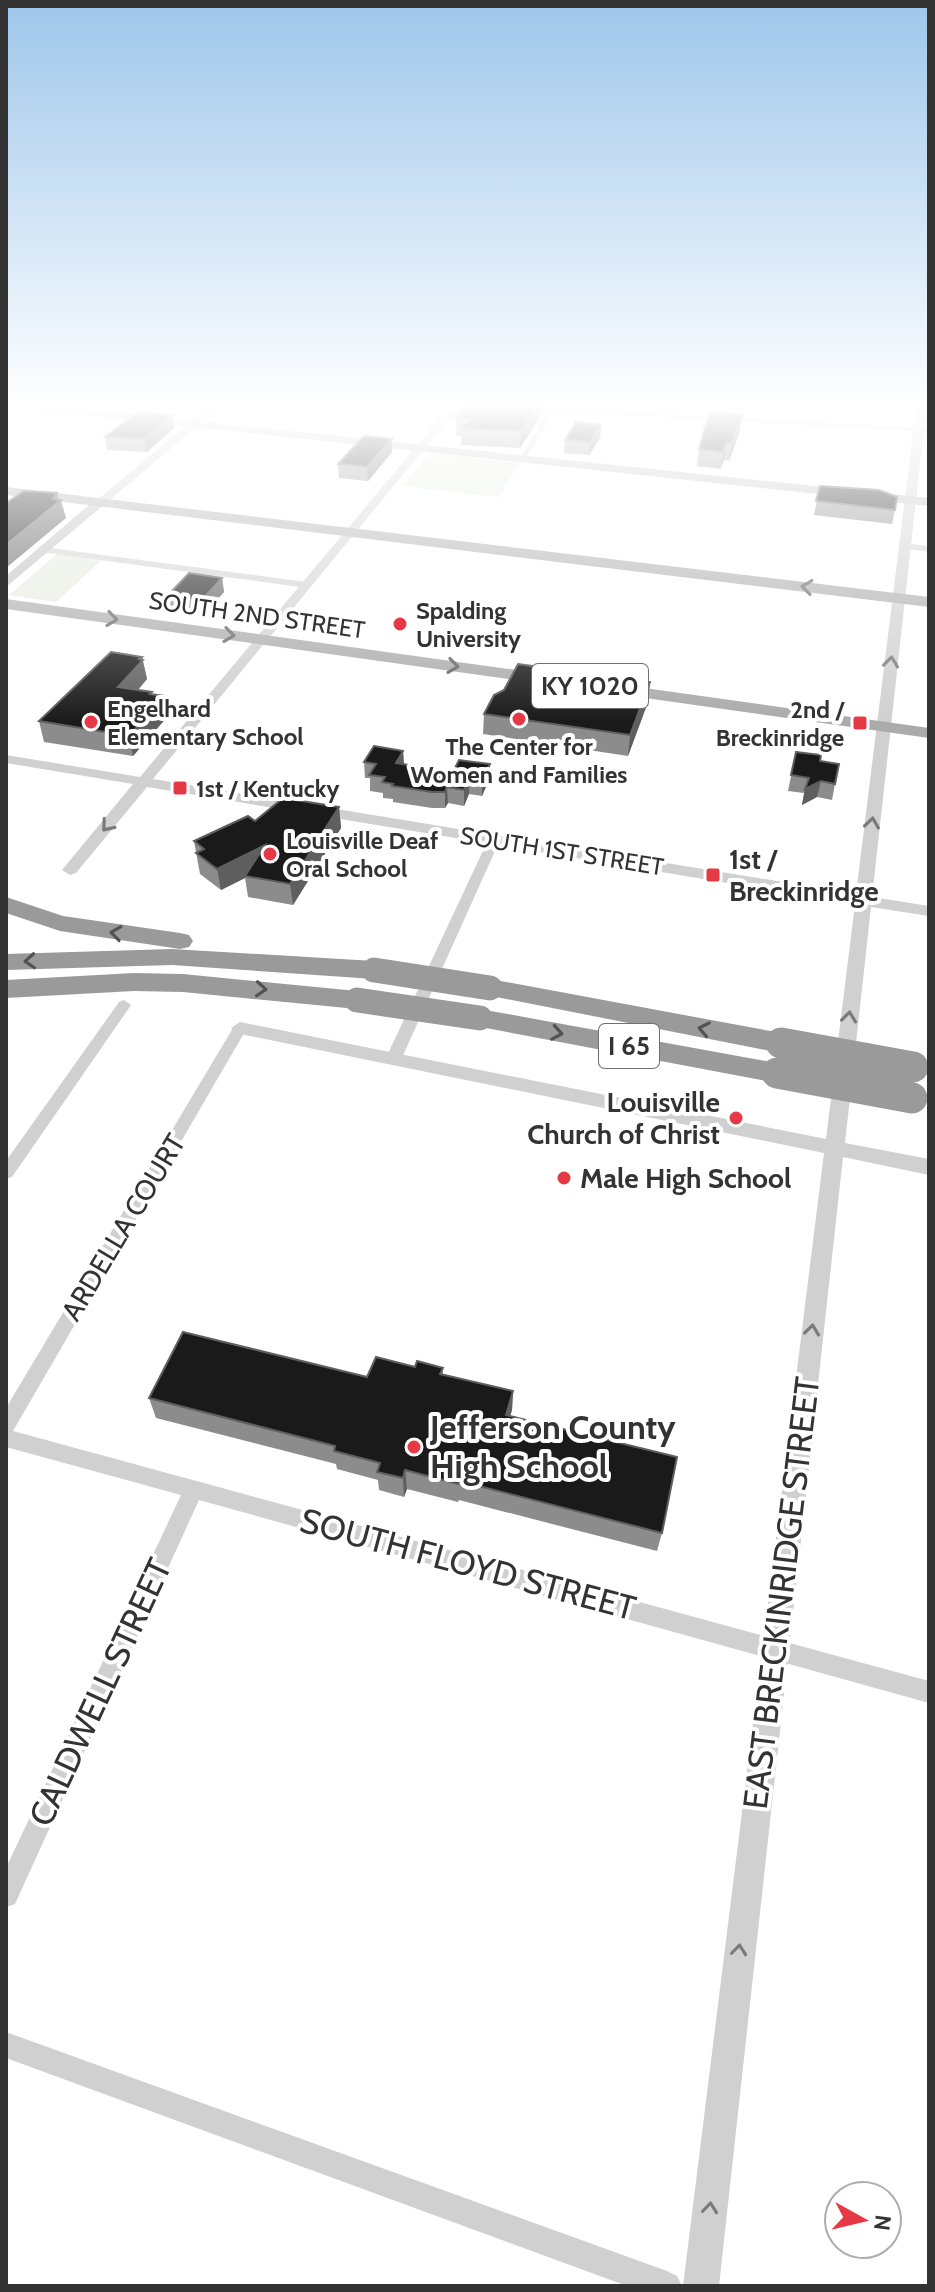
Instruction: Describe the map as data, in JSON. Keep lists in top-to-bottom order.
{
  "streets": {
    "highway": ["I 65"],
    "main road": ["SOUTH 2ND STREET", "KY 1020"],
    "street": [
      "SOUTH 1ST STREET",
      "ARDELLA COURT",
      "SOUTH FLOYD STREET",
      "EAST BRECKINRIDGE STREET",
      "CALDWELL STREET"
    ]
  },
  "crossings": [
    ["KY 1020", "EAST BRECKINRIDGE STREET"],
    ["SOUTH 1ST STREET", "EAST BRECKINRIDGE STREET"],
    ["SOUTH FLOYD STREET", "EAST BRECKINRIDGE STREET"],
    ["SOUTH FLOYD STREET", "CALDWELL STREET"]
  ],
  "one_way": ["EAST BRECKINRIDGE STREET"],
  "places": {
    "other": [
      "Spalding University",
      "The Center for Women and Families",
      "Engelhard Elementary School",
      "Louisville Deaf Oral School",
      "Louisville Church of Christ",
      "Male High School",
      "Jefferson County High School"
    ],
    "transit": ["2nd / Breckinridge", "1st / Kentucky", "1st / Breckinridge"]
  },
  "north": "right"
}
